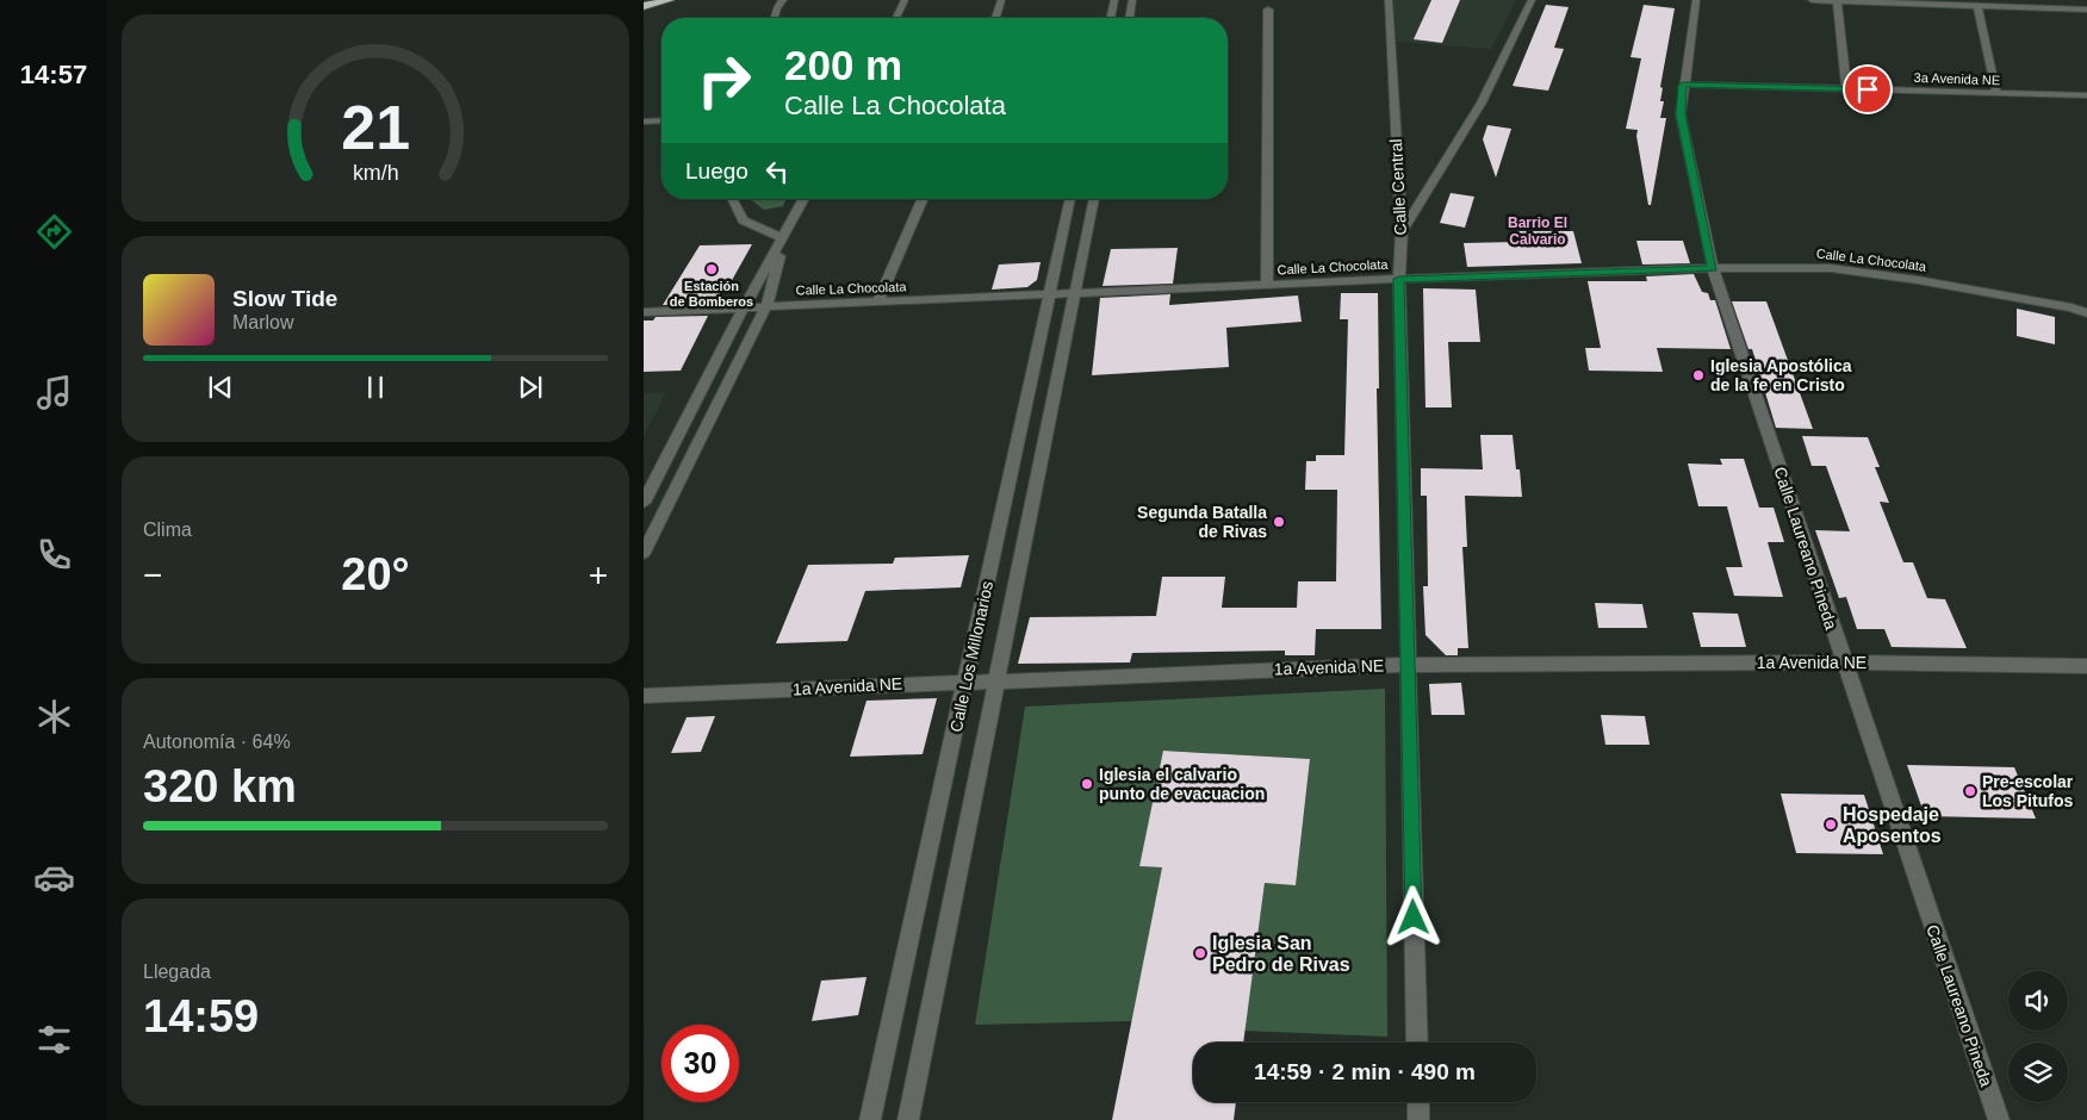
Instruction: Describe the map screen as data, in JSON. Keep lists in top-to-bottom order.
{
  "streets": {
    "street": [
      "3a Avenida NE",
      "Calle Central",
      "Calle La Chocolata",
      "Calle Laureano Pineda",
      "Calle Los Millonarios",
      "1a Avenida NE"
    ]
  },
  "crossings": [
    ["3a Avenida NE", "Calle Laureano Pineda"],
    ["Calle Central", "Calle La Chocolata"],
    ["Calle Central", "1a Avenida NE"],
    ["Calle La Chocolata", "Calle Laureano Pineda"],
    ["Calle La Chocolata", "Calle Los Millonarios"],
    ["Calle Laureano Pineda", "1a Avenida NE"],
    ["Calle Los Millonarios", "1a Avenida NE"]
  ],
  "districts": ["Barrio El Calvario"],
  "places": [
    "Estación de Bomberos",
    "Iglesia Apostólica de la fe en Cristo",
    "Segunda Batalla de Rivas",
    "Iglesia el calvario punto de evacuacion",
    "Pre-escolar Los Pitufos",
    "Hospedaje Aposentos",
    "Iglesia San Pedro de Rivas"
  ],
  "page": {
    "tabs": "14:57",
    "turn": ["200 m", "Calle La Chocolata"],
    "then": "Luego",
    "song": ["Slow Tide", "Marlow"],
    "tile": [
      "Clima",
      ["Autonomía · 64%", "320 km"],
      ["Llegada", "14:59"]
    ],
    "heat": ["−", "20°", "+"],
    "limit": "30",
    "trip": "14:59 · 2 min · 490 m",
    "gauge": ["21", "km/h"]
  }
}
